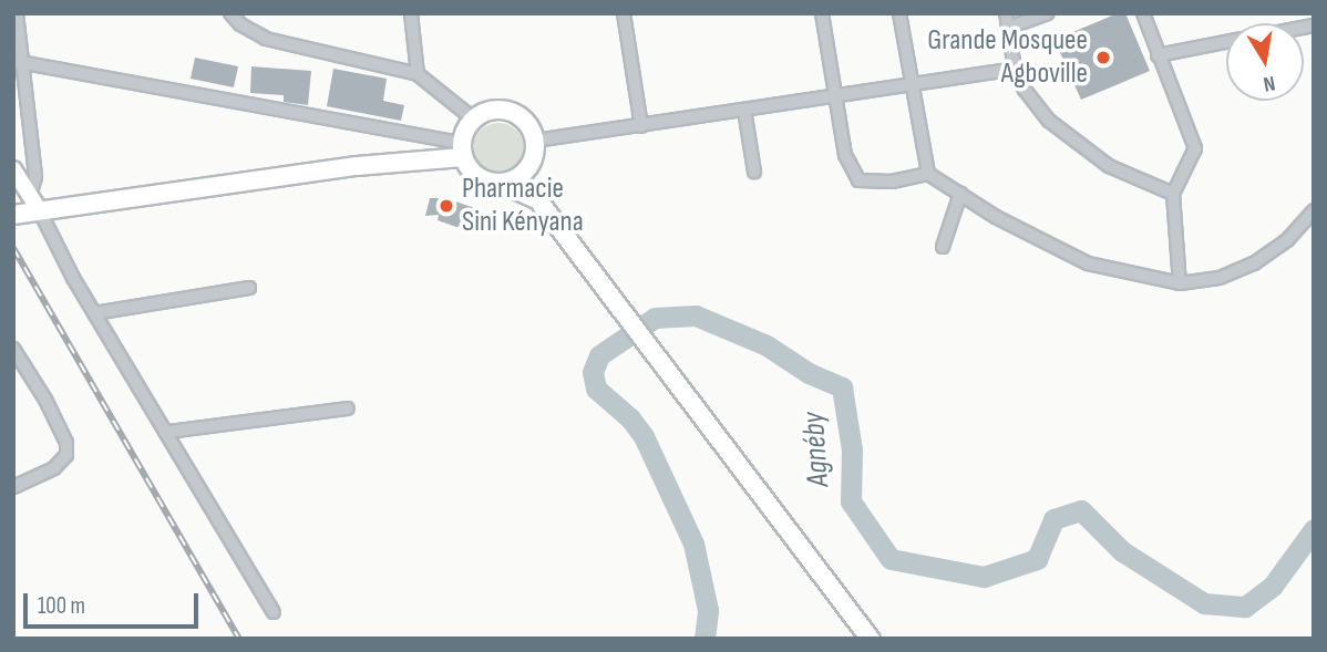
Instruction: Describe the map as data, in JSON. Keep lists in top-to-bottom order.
{
  "water": ["Agnéby"],
  "places": ["Grande Mosquee Agboville", "Pharmacie Sini Kényana"],
  "scale_bar": "100 m",
  "north": "bottom"
}
